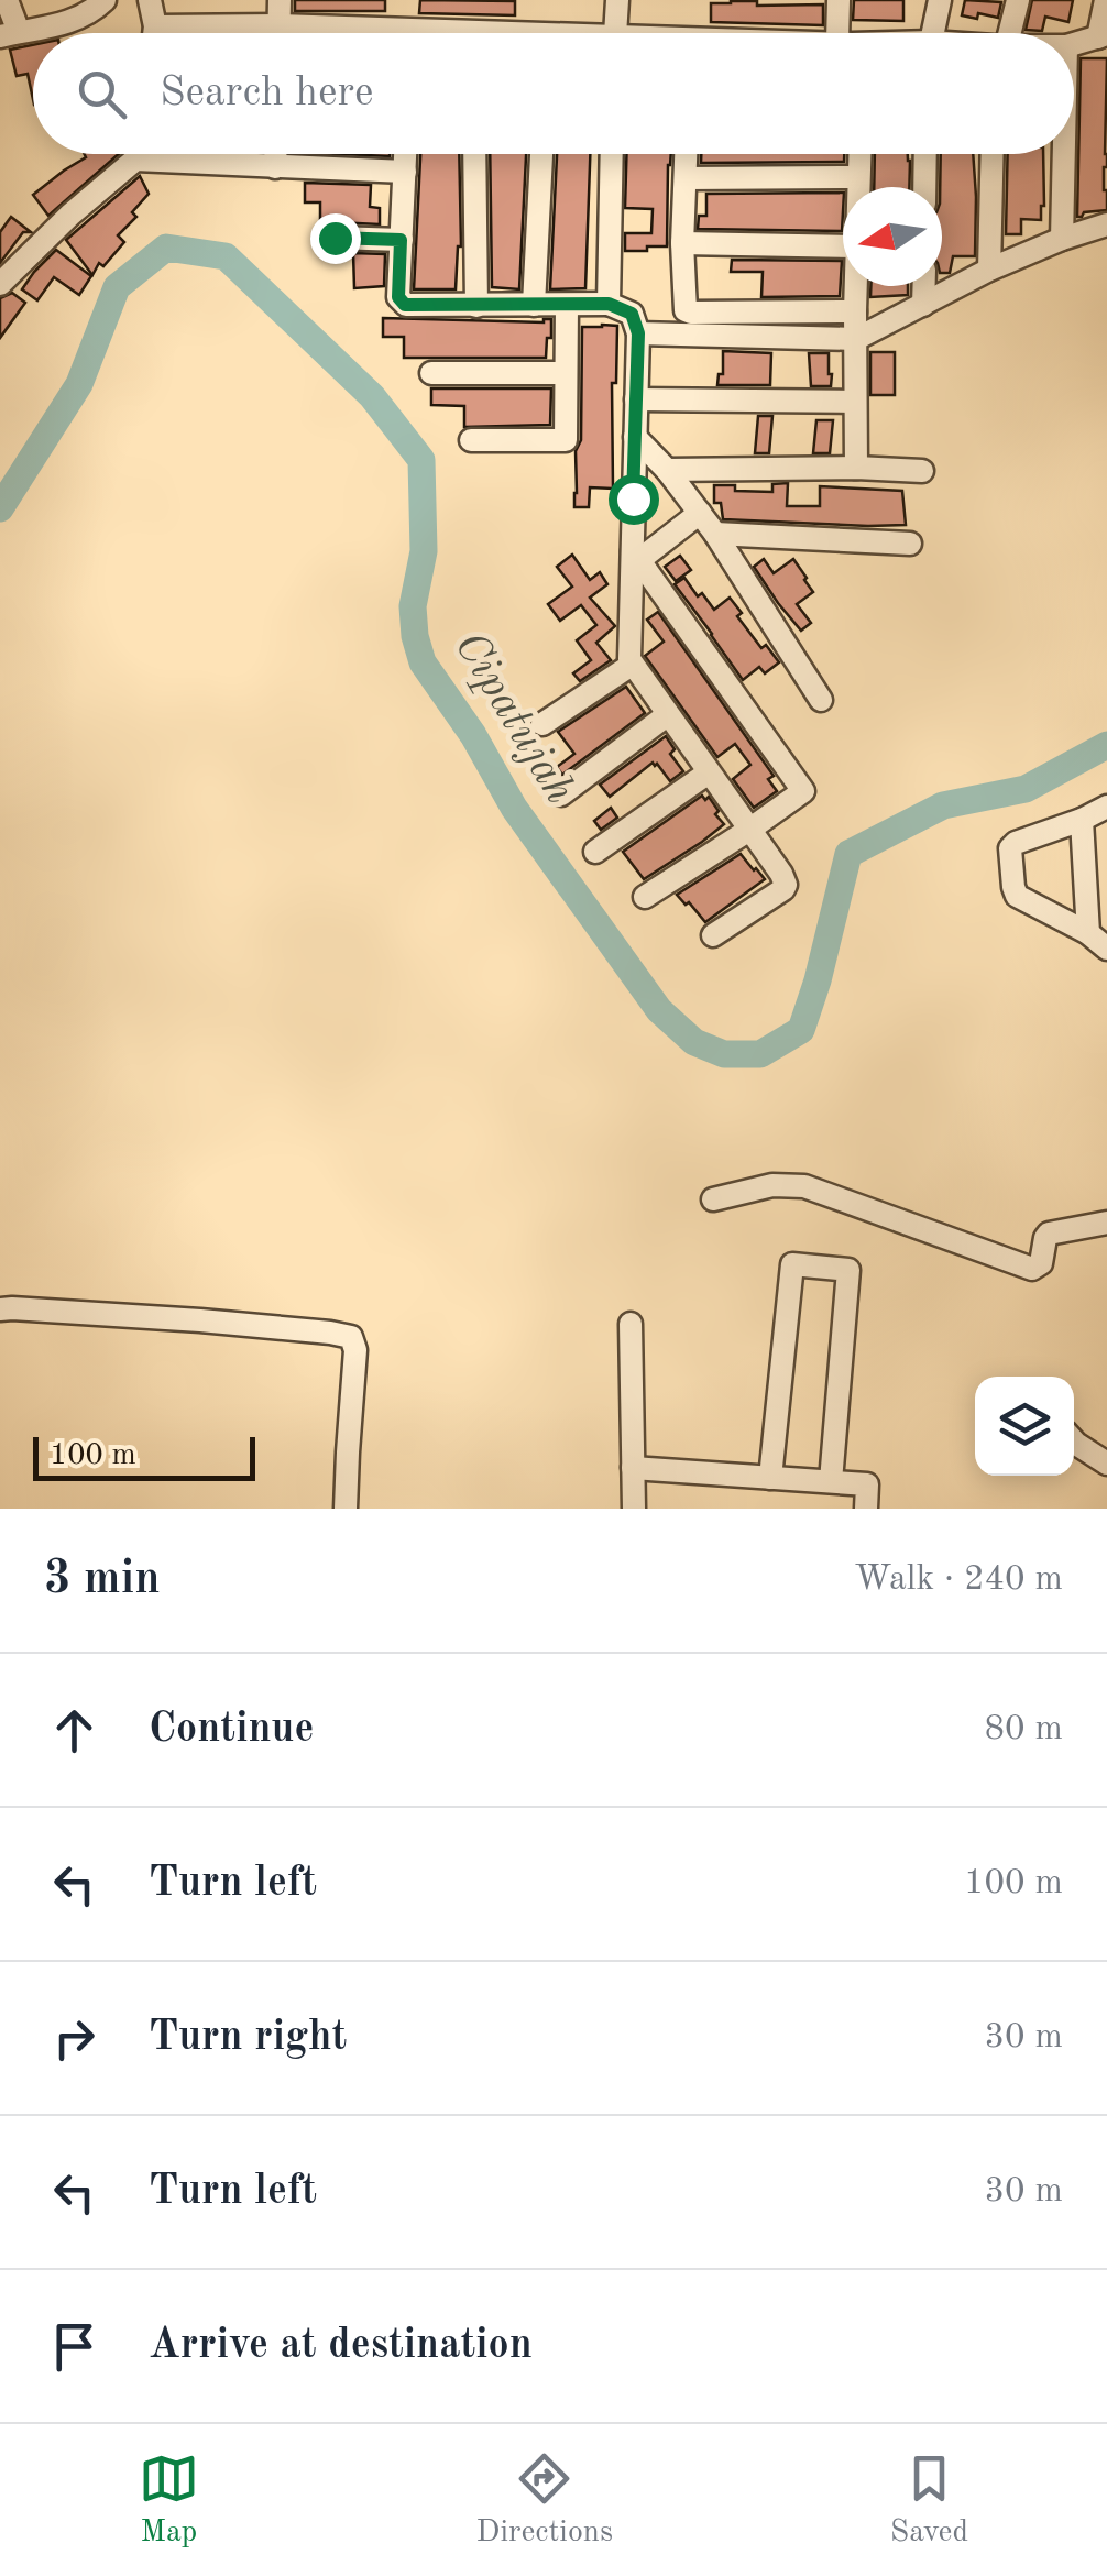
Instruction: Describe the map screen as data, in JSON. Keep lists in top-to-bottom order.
{
  "water": ["Cipatujah"],
  "scale_bar": "100 m",
  "north": "left",
  "page": {
    "search": "Search here",
    "scale": "100 m",
    "heading": ["3 min", "Walk · 240 m"],
    "list": [
      ["Continue", "80 m"],
      ["Turn left", "100 m"],
      ["Turn right", "30 m"],
      ["Turn left", "30 m"],
      "Arrive at destination"
    ],
    "nav": ["Map", "Directions", "Saved"]
  }
}
